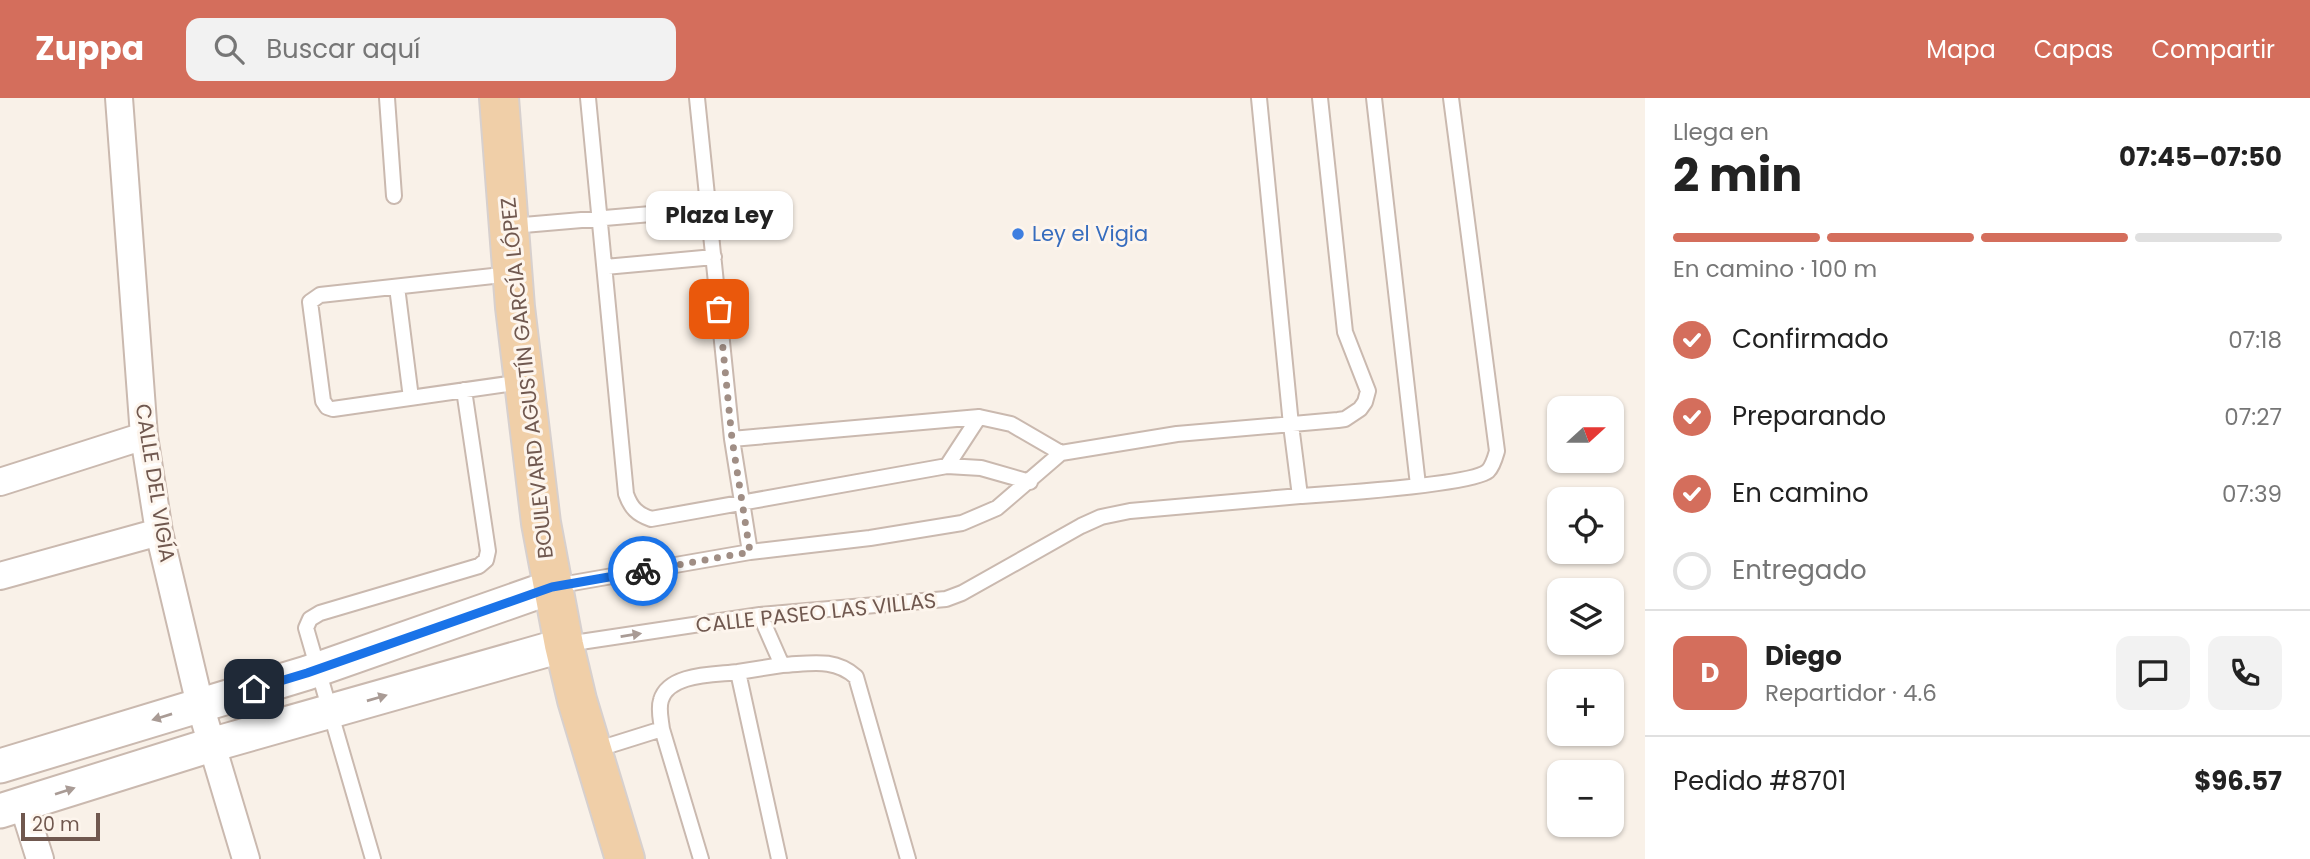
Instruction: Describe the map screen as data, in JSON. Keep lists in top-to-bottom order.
{
  "streets": {
    "main road": ["BOULEVARD AGUSTÍN GARCÍA LÓPEZ"],
    "street": ["CALLE DEL VIGÍA"],
    "lane": ["CALLE PASEO LAS VILLAS"]
  },
  "crossings": [
    ["BOULEVARD AGUSTÍN GARCÍA LÓPEZ", "CALLE PASEO LAS VILLAS"]
  ],
  "places": ["Ley el Vigia", "Plaza Ley"],
  "scale_bar": "20 m",
  "north": "right",
  "page": {
    "header": "Zuppa",
    "search": "Buscar aquí",
    "nav": ["Mapa", "Capas", "Compartir"],
    "heading": ["2 min", "Llega en", "07:45–07:50"],
    "panel": [
      "Diego",
      "Repartidor · 4.6",
      "Pedido #8701",
      "$96.57"
    ],
    "bubble": "Plaza Ley",
    "bar": "En camino · 100 m",
    "list": [
      ["Confirmado", "07:18"],
      ["Preparando", "07:27"],
      ["En camino", "07:39"],
      "Entregado"
    ],
    "map_buttons": ["+", "−"],
    "round": "D",
    "scale": "20 m"
  }
}
